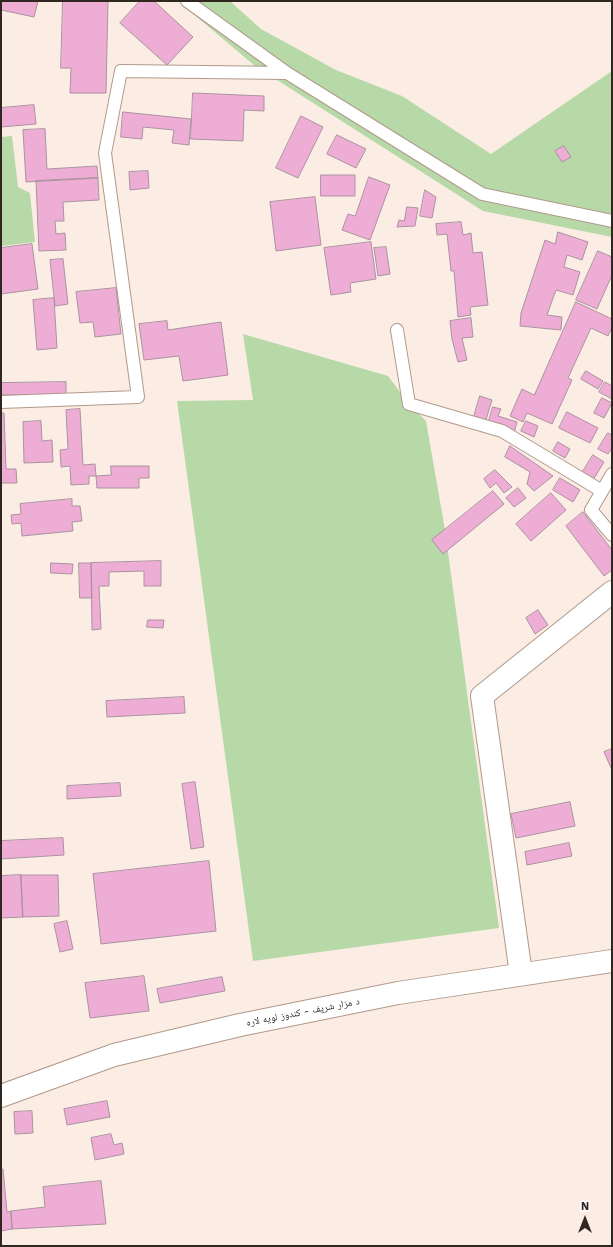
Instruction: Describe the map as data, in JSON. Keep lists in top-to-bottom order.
{
  "streets": {
    "main road": ["د مزار شریف - کندوز لویه لاره"]
  },
  "north": "top"
}
